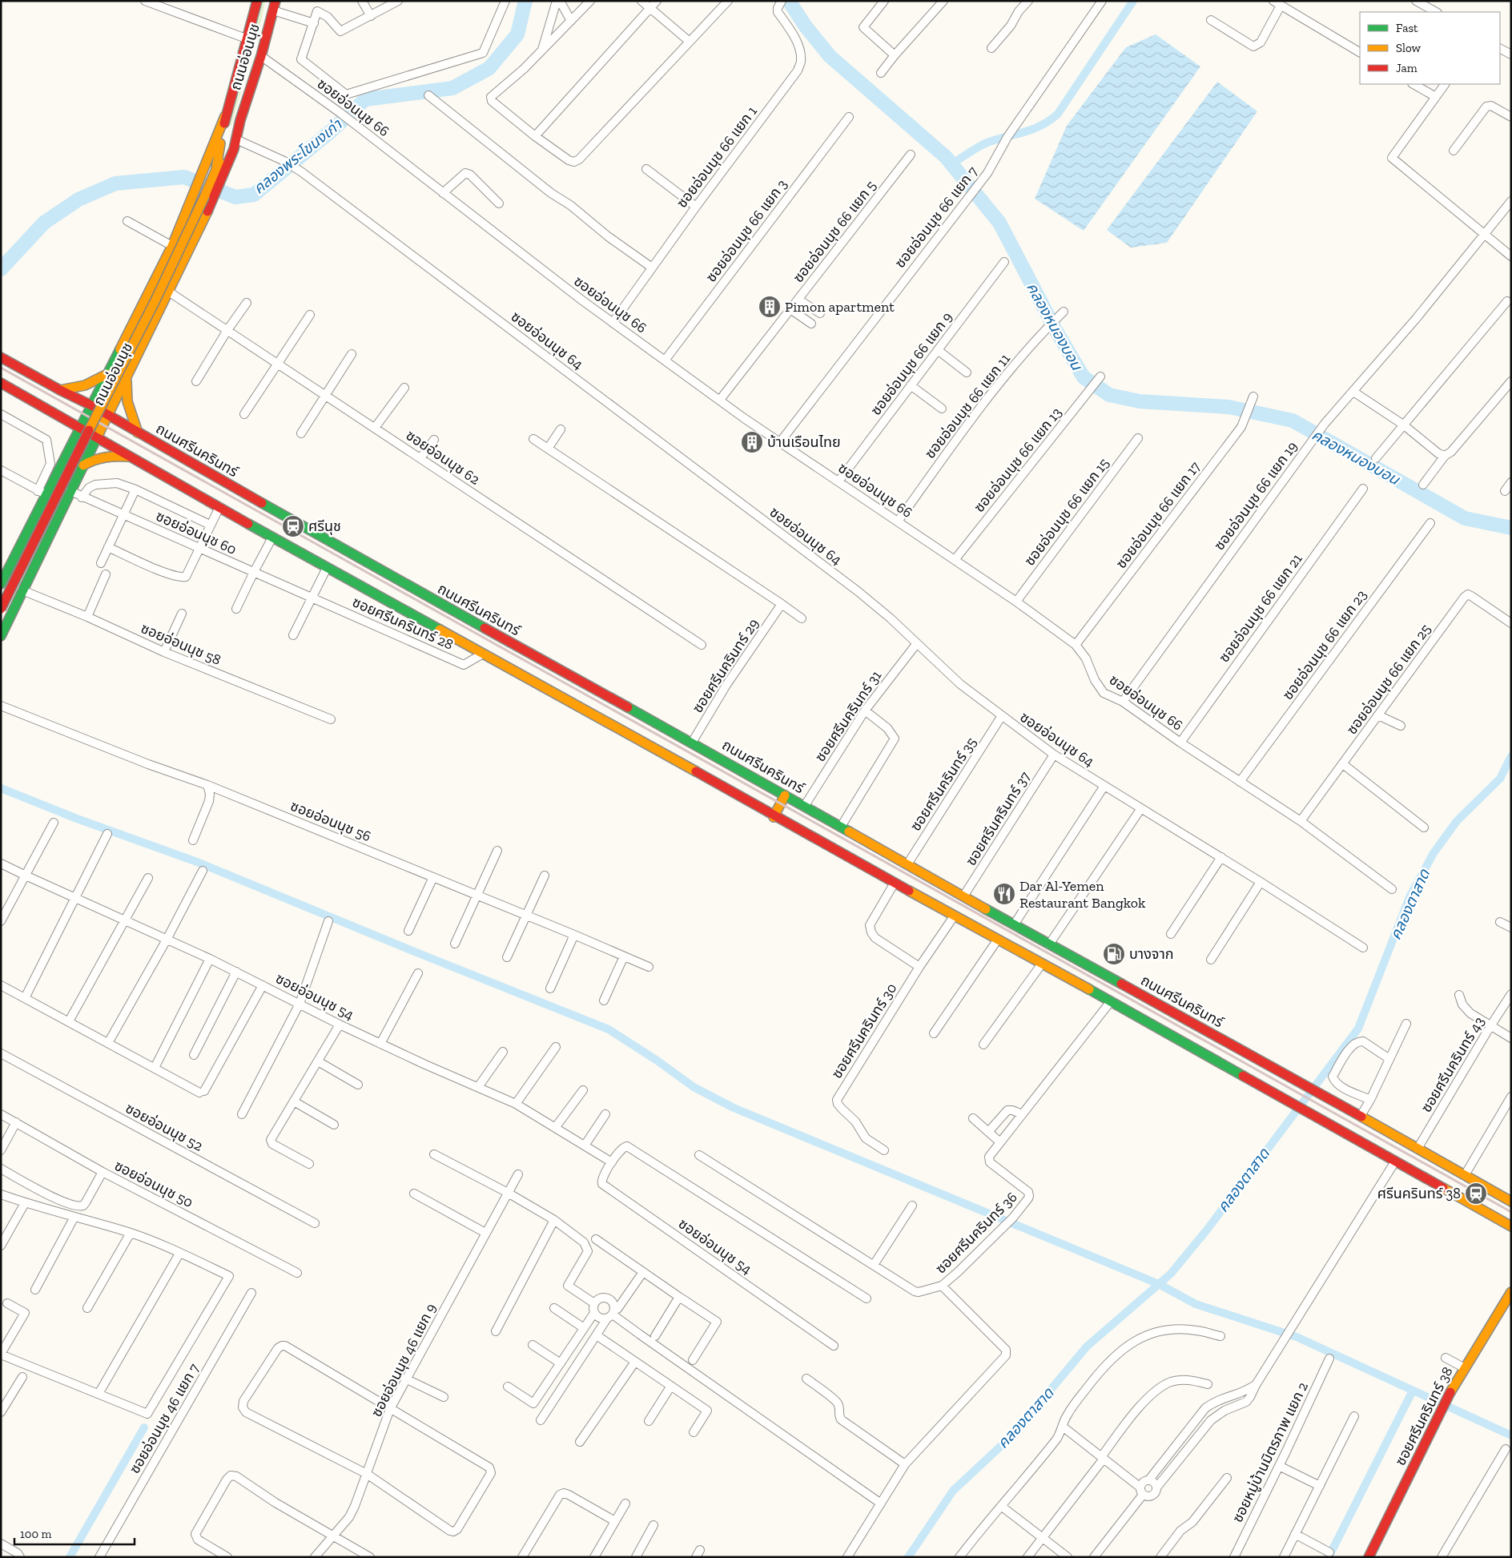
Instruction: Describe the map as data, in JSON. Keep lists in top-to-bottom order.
{
  "streets": {
    "main road": ["ถนนอ่อนนุช", "ถนนศรีนครินทร์", "ซอยศรีนครินทร์ 38"],
    "street": [
      "ซอยอ่อนนุช 66",
      "ซอยอ่อนนุช 66 แยก 1",
      "ซอยอ่อนนุช 66 แยก 7",
      "ซอยอ่อนนุช 66 แยก 3",
      "ซอยอ่อนนุช 66 แยก 5",
      "ซอยอ่อนนุช 64",
      "ซอยอ่อนนุช 66 แยก 9",
      "ซอยอ่อนนุช 66 แยก 11",
      "ซอยอ่อนนุช 62",
      "ซอยอ่อนนุช 66 แยก 13",
      "ซอยอ่อนนุช 66 แยก 19",
      "ซอยอ่อนนุช 66 แยก 15",
      "ซอยอ่อนนุช 66 แยก 17",
      "ซอยอ่อนนุช 60",
      "ซอยอ่อนนุช 66 แยก 21",
      "ซอยศรีนครินทร์ 28",
      "ซอยอ่อนนุช 58",
      "ซอยอ่อนนุช 66 แยก 23",
      "ซอยศรีนครินทร์ 29",
      "ซอยอ่อนนุช 66 แยก 25",
      "ซอยศรีนครินทร์ 31",
      "ซอยศรีนครินทร์ 35",
      "ซอยศรีนครินทร์ 37",
      "ซอยอ่อนนุช 56",
      "ซอยอ่อนนุช 54",
      "ซอยศรีนครินทร์ 30",
      "ซอยศรีนครินทร์ 43",
      "ซอยอ่อนนุช 52",
      "ซอยอ่อนนุช 50",
      "ซอยศรีนครินทร์ 36",
      "ซอยอ่อนนุช 46 แยก 9",
      "ซอยอ่อนนุช 46 แยก 7",
      "ซอยหมู่บ้านมิตรภาพ แยก 2"
    ]
  },
  "crossings": [
    ["ถนนอ่อนนุช", "ซอยอ่อนนุช 66"],
    ["ถนนอ่อนนุช", "ซอยอ่อนนุช 64"],
    ["ถนนอ่อนนุช", "ถนนศรีนครินทร์"],
    ["ถนนอ่อนนุช", "ซอยอ่อนนุช 62"],
    ["ถนนอ่อนนุช", "ซอยอ่อนนุช 60"],
    ["ถนนอ่อนนุช", "ซอยอ่อนนุช 58"],
    ["ซอยอ่อนนุช 66", "ซอยอ่อนนุช 66 แยก 1"],
    ["ซอยอ่อนนุช 66", "ซอยอ่อนนุช 66 แยก 7"],
    ["ซอยอ่อนนุช 66", "ซอยอ่อนนุช 66 แยก 3"],
    ["ซอยอ่อนนุช 66", "ซอยอ่อนนุช 66 แยก 5"],
    ["ซอยอ่อนนุช 66", "ซอยอ่อนนุช 66 แยก 9"],
    ["ซอยอ่อนนุช 66", "ซอยอ่อนนุช 66 แยก 11"],
    ["ซอยอ่อนนุช 66", "ซอยอ่อนนุช 66 แยก 13"],
    ["ซอยอ่อนนุช 66", "ซอยอ่อนนุช 66 แยก 19"],
    ["ซอยอ่อนนุช 66", "ซอยอ่อนนุช 66 แยก 15"],
    ["ซอยอ่อนนุช 66", "ซอยอ่อนนุช 66 แยก 17"],
    ["ซอยอ่อนนุช 66", "ซอยอ่อนนุช 66 แยก 21"],
    ["ซอยอ่อนนุช 66", "ซอยอ่อนนุช 66 แยก 23"],
    ["ซอยอ่อนนุช 66", "ซอยอ่อนนุช 66 แยก 25"],
    ["ซอยอ่อนนุช 64", "ซอยศรีนครินทร์ 31"],
    ["ซอยอ่อนนุช 64", "ซอยศรีนครินทร์ 35"],
    ["ซอยอ่อนนุช 64", "ซอยศรีนครินทร์ 37"],
    ["ถนนศรีนครินทร์", "ซอยศรีนครินทร์ 29"],
    ["ถนนศรีนครินทร์", "ซอยศรีนครินทร์ 31"],
    ["ถนนศรีนครินทร์", "ซอยศรีนครินทร์ 35"],
    ["ถนนศรีนครินทร์", "ซอยศรีนครินทร์ 37"],
    ["ถนนศรีนครินทร์", "ซอยศรีนครินทร์ 43"],
    ["ซอยอ่อนนุช 60", "ซอยศรีนครินทร์ 28"]
  ],
  "water": ["คลองพระโขนงเก่า", "คลองหนองบอน", "คลองตาสาด"],
  "places": {
    "building": ["Pimon apartment", "บ้านเรือนไทย"],
    "station": ["ศรีนุช", "ศรีนครินทร์ 38"],
    "restaurant": ["Dar Al-Yemen Restaurant Bangkok"],
    "fuel station": ["บางจาก"]
  },
  "legend": ["Fast", "Slow", "Jam"],
  "scale_bar": "100 m"
}
